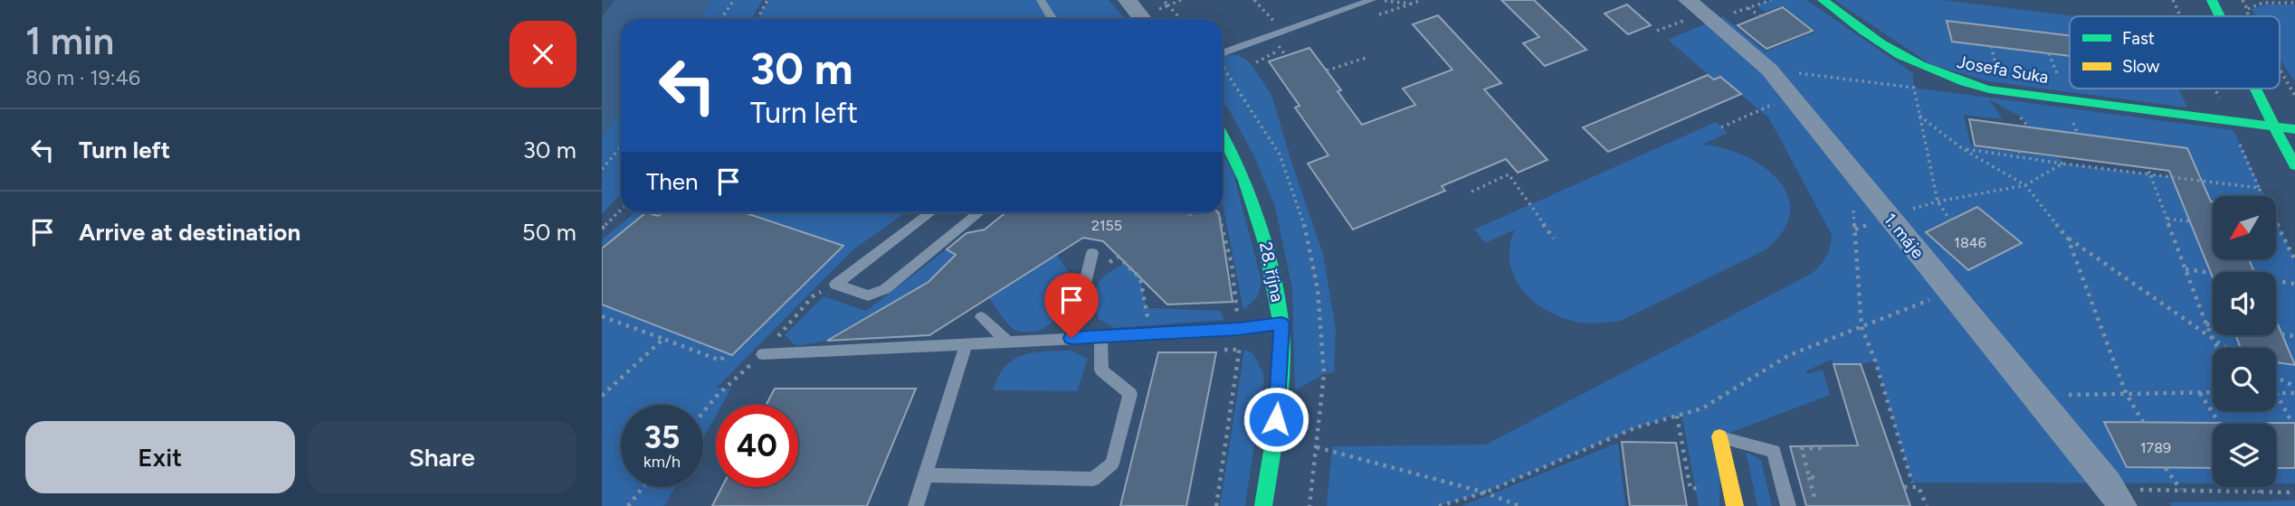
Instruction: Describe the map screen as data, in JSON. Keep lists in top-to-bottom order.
{
  "streets": {
    "street": ["Josefa Suka", "1. máje", "28. října"]
  },
  "house_numbers": ["2155", "1846", "1789"],
  "legend": ["Fast", "Slow"],
  "north": "bottom left",
  "page": {
    "heading": ["1 min", "80 m · 19:46"],
    "turn": ["30 m", "Turn left"],
    "list": [
      {
        "name": "Turn left",
        "value": "30 m"
      },
      {
        "name": "Arrive at destination",
        "value": "50 m"
      }
    ],
    "then": "Then",
    "speed": "35 km/h",
    "limit": "40",
    "buttons": ["Exit", "Share"]
  }
}
